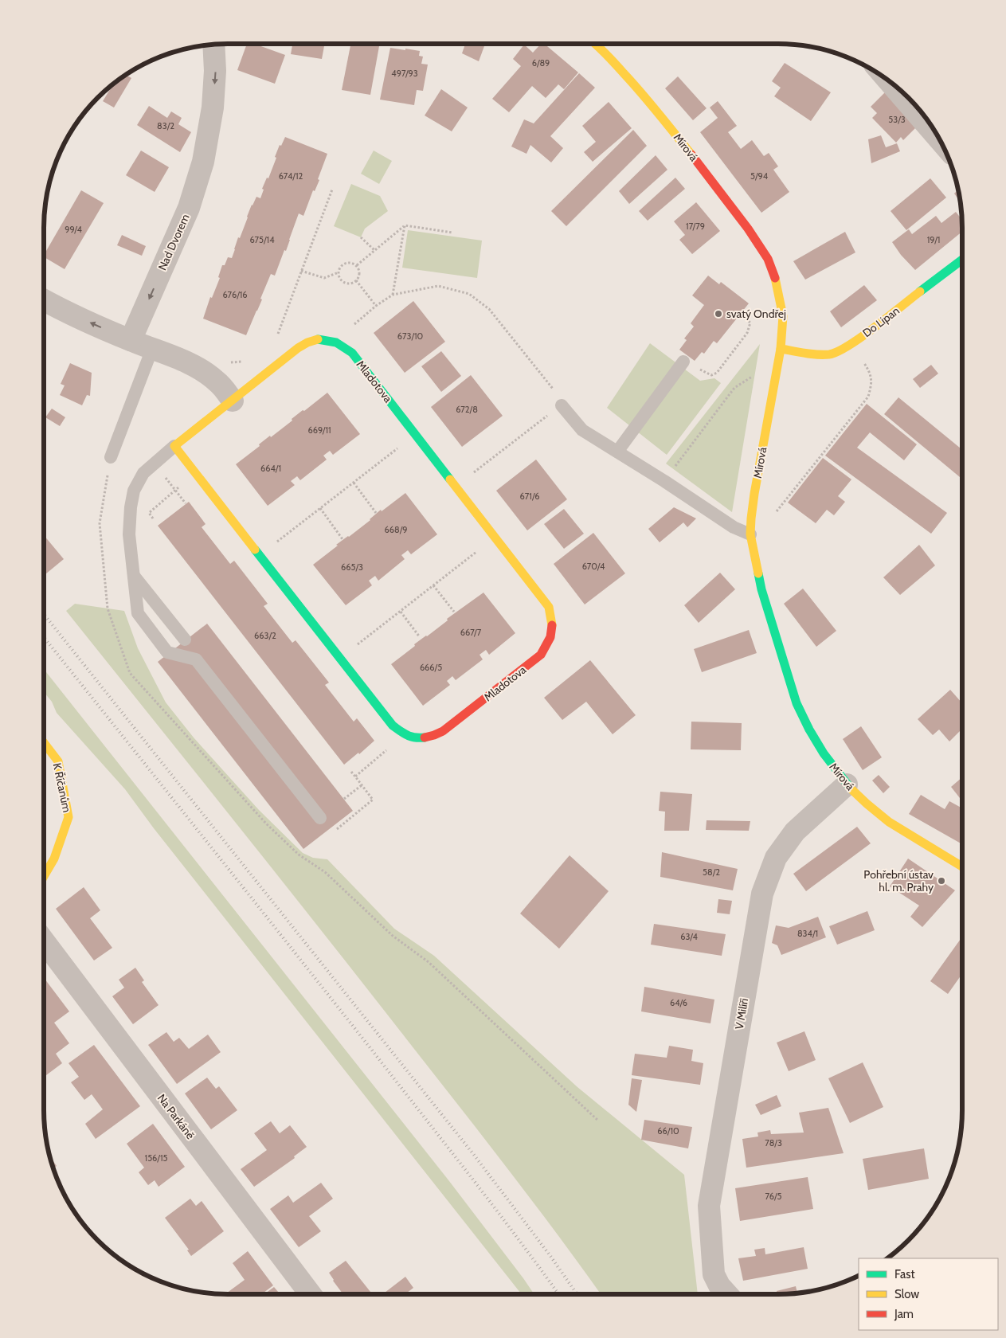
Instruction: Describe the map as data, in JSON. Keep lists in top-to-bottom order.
{
  "streets": {
    "street": [
      "Mírová",
      "Nad Dvorem",
      "Do Lipan",
      "Mladotova",
      "K Říčanům",
      "V Milíři",
      "Na Parkáně"
    ]
  },
  "crossings": [
    ["Mírová", "Do Lipan"],
    ["Mírová", "V Milíři"]
  ],
  "one_way": ["Nad Dvorem"],
  "places": ["svatý Ondřej", "Pohřební ústav hl. m. Prahy"],
  "house_numbers": [
    "6/89",
    "497/93",
    "53/3",
    "83/2",
    "674/12",
    "5/94",
    "17/79",
    "99/4",
    "675/14",
    "19/1",
    "676/16",
    "673/10",
    "672/8",
    "669/11",
    "664/1",
    "671/6",
    "668/9",
    "670/4",
    "665/3",
    "667/7",
    "663/2",
    "666/5",
    "58/2",
    "834/1",
    "63/4",
    "64/6",
    "66/10",
    "78/3",
    "156/15",
    "76/5"
  ],
  "legend": ["Fast", "Slow", "Jam"]
}
